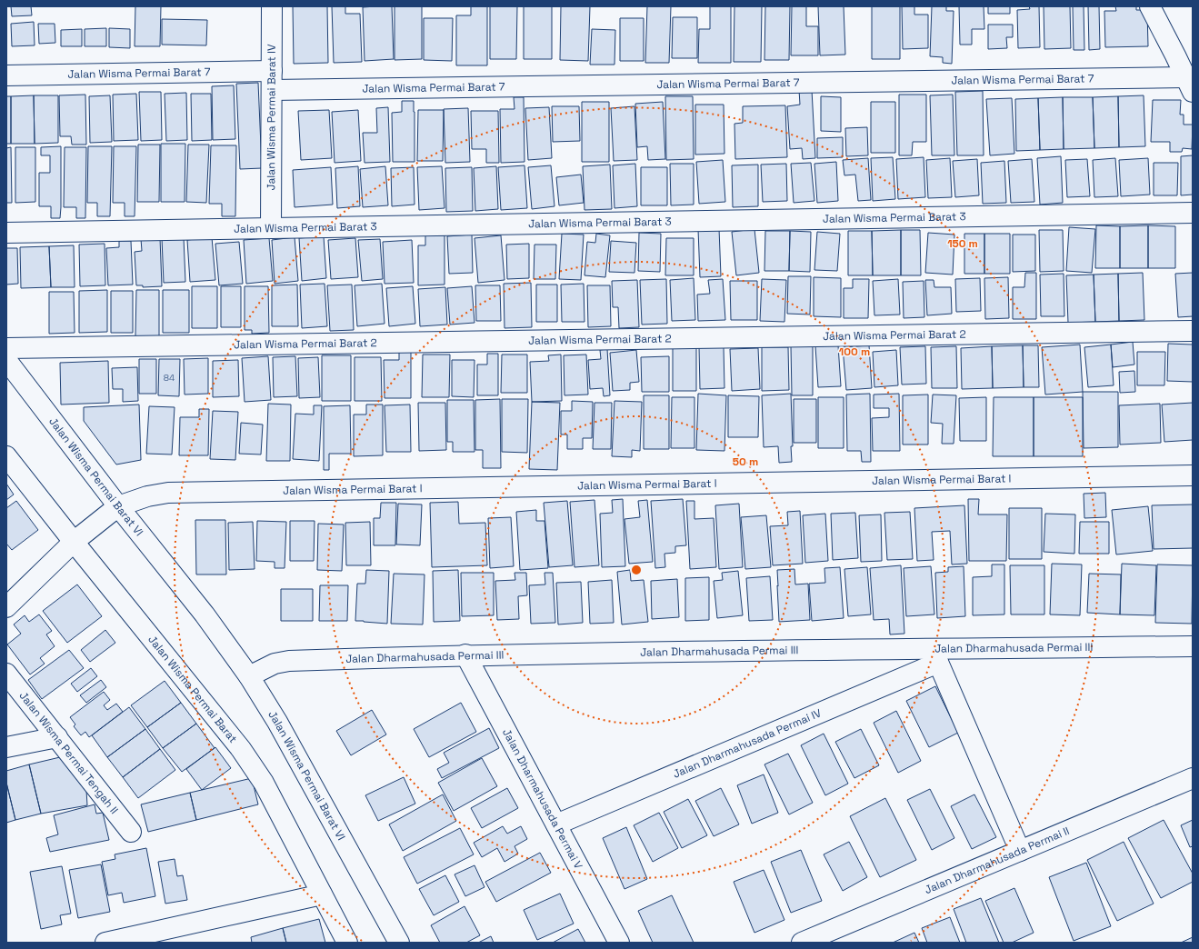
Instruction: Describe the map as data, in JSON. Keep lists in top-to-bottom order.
{
  "streets": {
    "street": [
      "Jalan Wisma Permai Barat 7",
      "Jalan Wisma Permai Barat IV",
      "Jalan Wisma Permai Barat 3",
      "Jalan Wisma Permai Barat 2",
      "Jalan Wisma Permai Barat VI",
      "Jalan Wisma Permai Barat I",
      "Jalan Dharmahusada Permai III",
      "Jalan Wisma Permai Barat",
      "Jalan Dharmahusada Permai IV",
      "Jalan Wisma Permai Tengah II",
      "Jalan Dharmahusada Permai V",
      "Jalan Dharmahusada Permai II"
    ]
  },
  "crossings": [
    ["Jalan Wisma Permai Barat 7", "Jalan Wisma Permai Barat IV"],
    ["Jalan Wisma Permai Barat IV", "Jalan Wisma Permai Barat 3"],
    ["Jalan Wisma Permai Barat VI", "Jalan Wisma Permai Barat I"],
    ["Jalan Wisma Permai Barat VI", "Jalan Dharmahusada Permai III"],
    ["Jalan Dharmahusada Permai III", "Jalan Dharmahusada Permai IV"],
    ["Jalan Dharmahusada Permai III", "Jalan Dharmahusada Permai V"],
    ["Jalan Dharmahusada Permai IV", "Jalan Dharmahusada Permai V"]
  ],
  "house_numbers": ["84"],
  "rings": ["150 m", "100 m", "50 m"]
}
